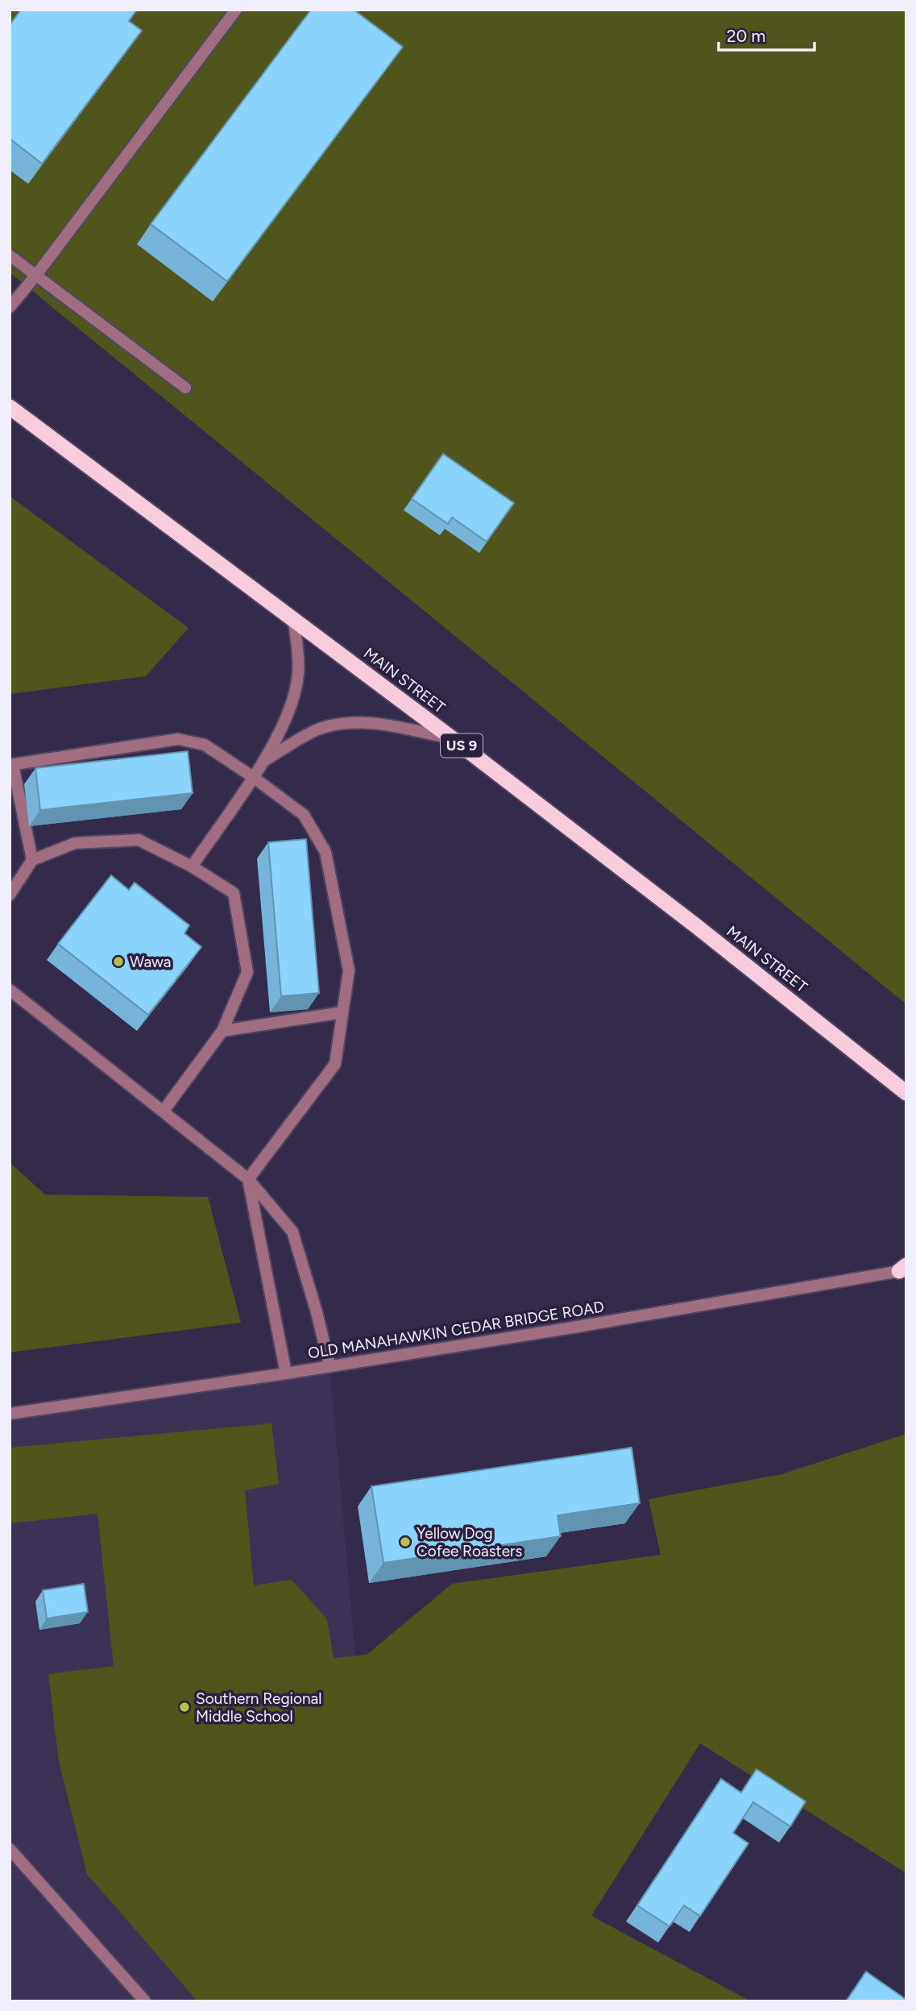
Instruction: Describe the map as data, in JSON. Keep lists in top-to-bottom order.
{
  "streets": {
    "highway": ["MAIN STREET", "US 9"],
    "street": ["OLD MANAHAWKIN CEDAR BRIDGE ROAD"]
  },
  "places": ["Wawa", "Yellow Dog Cofee Roasters", "Southern Regional Middle School"],
  "scale_bar": "20 m"
}
